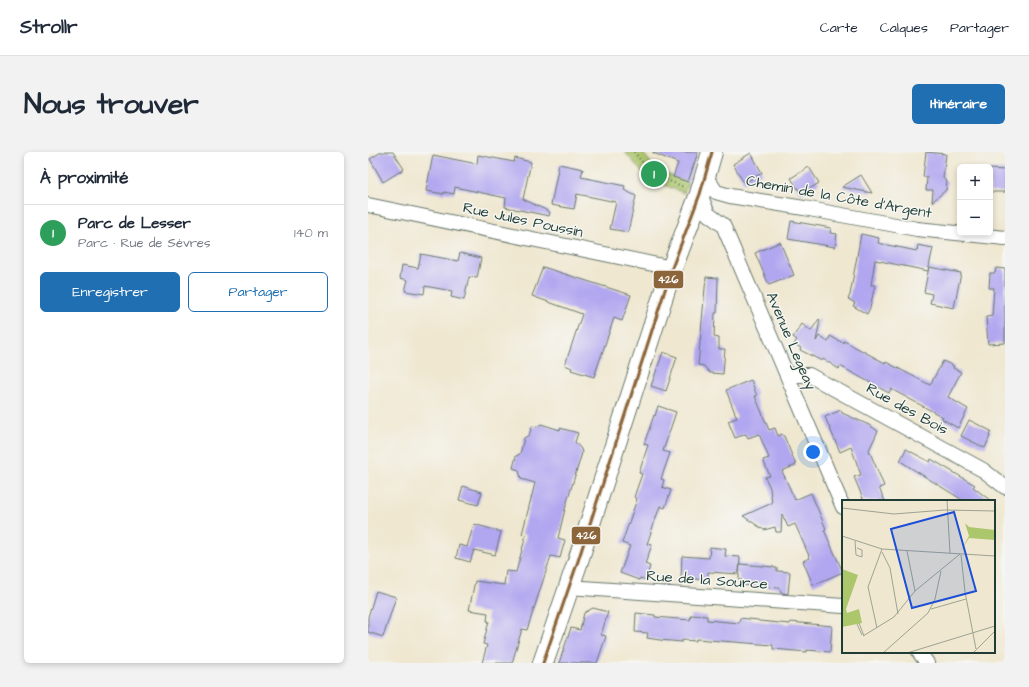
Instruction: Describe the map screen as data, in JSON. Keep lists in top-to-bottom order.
{
  "streets": {
    "street": [
      "Chemin de la Côte d'Argent",
      "Rue Jules Poussin",
      "Avenue Legeay",
      "Rue des Bois",
      "Rue de la Source"
    ]
  },
  "crossings": [
    ["Chemin de la Côte d'Argent", "Avenue Legeay"],
    ["Avenue Legeay", "Rue des Bois"]
  ],
  "lines": ["transit line 426"],
  "page": {
    "header": "Strollr",
    "nav": ["Carte", "Calques", "Partager"],
    "buttons": [
      "Itinéraire",
      ["Enregistrer", "Partager"]
    ],
    "title": "Nous trouver",
    "heading": "À proximité",
    "pins": "1",
    "map_buttons": ["+", "−"],
    "list": [
      {
        "mark": "1",
        "name": "Parc de Lesser",
        "note": "Parc · Rue de Sèvres",
        "value": "140 m"
      }
    ]
  }
}
